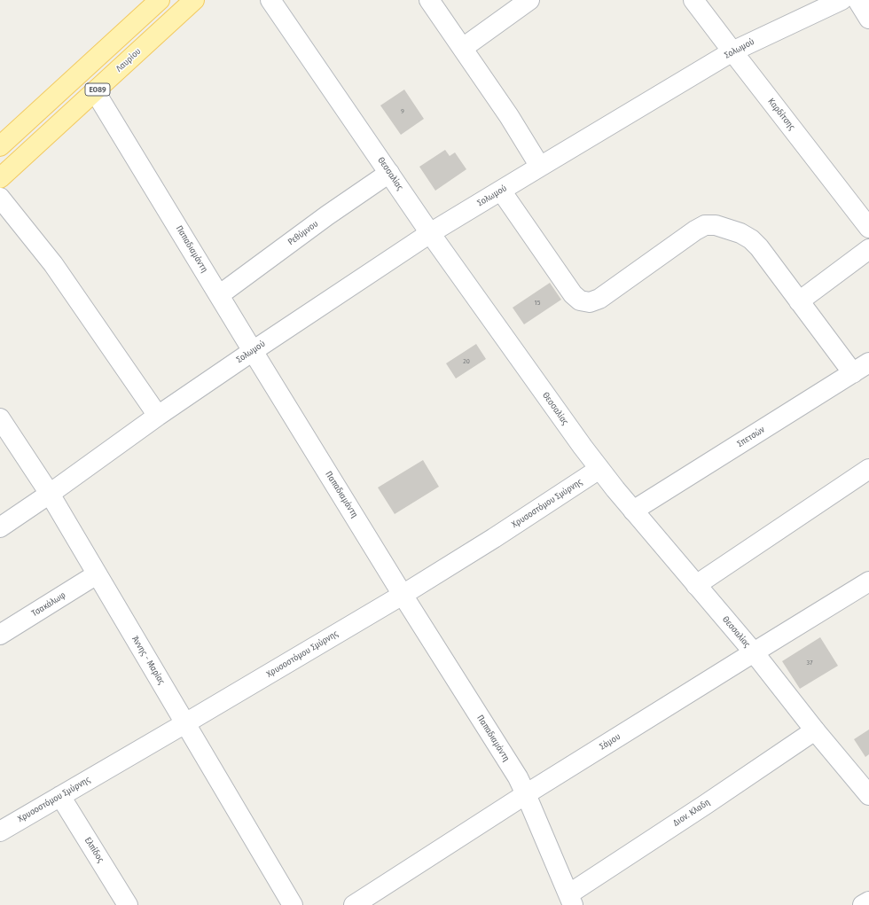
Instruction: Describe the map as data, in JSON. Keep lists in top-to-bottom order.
{
  "streets": {
    "main road": ["Λαυρίου", "ΕΟ89"],
    "street": [
      "Σολωμού",
      "Καρδίτσης",
      "Θεσσαλίας",
      "Ρεθύμνου",
      "Παπαδιαμάντη",
      "Σπετσών",
      "Χρυσοστόμου Σμύρνης",
      "Τσακάλωφ",
      "Άννης - Μαρίας",
      "Σάμου",
      "Διον. Κλαδη",
      "Ελπίδος"
    ]
  },
  "crossings": [
    ["Σολωμού", "Καρδίτσης"],
    ["Σολωμού", "Θεσσαλίας"],
    ["Σολωμού", "Παπαδιαμάντη"],
    ["Σολωμού", "Άννης - Μαρίας"],
    ["Λαυρίου", "Παπαδιαμάντη"],
    ["Θεσσαλίας", "Ρεθύμνου"],
    ["Θεσσαλίας", "Σπετσών"],
    ["Θεσσαλίας", "Χρυσοστόμου Σμύρνης"],
    ["Θεσσαλίας", "Σάμου"],
    ["Θεσσαλίας", "Διον. Κλαδη"],
    ["Ρεθύμνου", "Παπαδιαμάντη"],
    ["Παπαδιαμάντη", "Χρυσοστόμου Σμύρνης"],
    ["Παπαδιαμάντη", "Σάμου"],
    ["Παπαδιαμάντη", "Διον. Κλαδη"],
    ["Χρυσοστόμου Σμύρνης", "Άννης - Μαρίας"],
    ["Χρυσοστόμου Σμύρνης", "Ελπίδος"],
    ["Τσακάλωφ", "Άννης - Μαρίας"]
  ],
  "house_numbers": [
    "9",
    "15",
    "20",
    "37"
  ]
}
